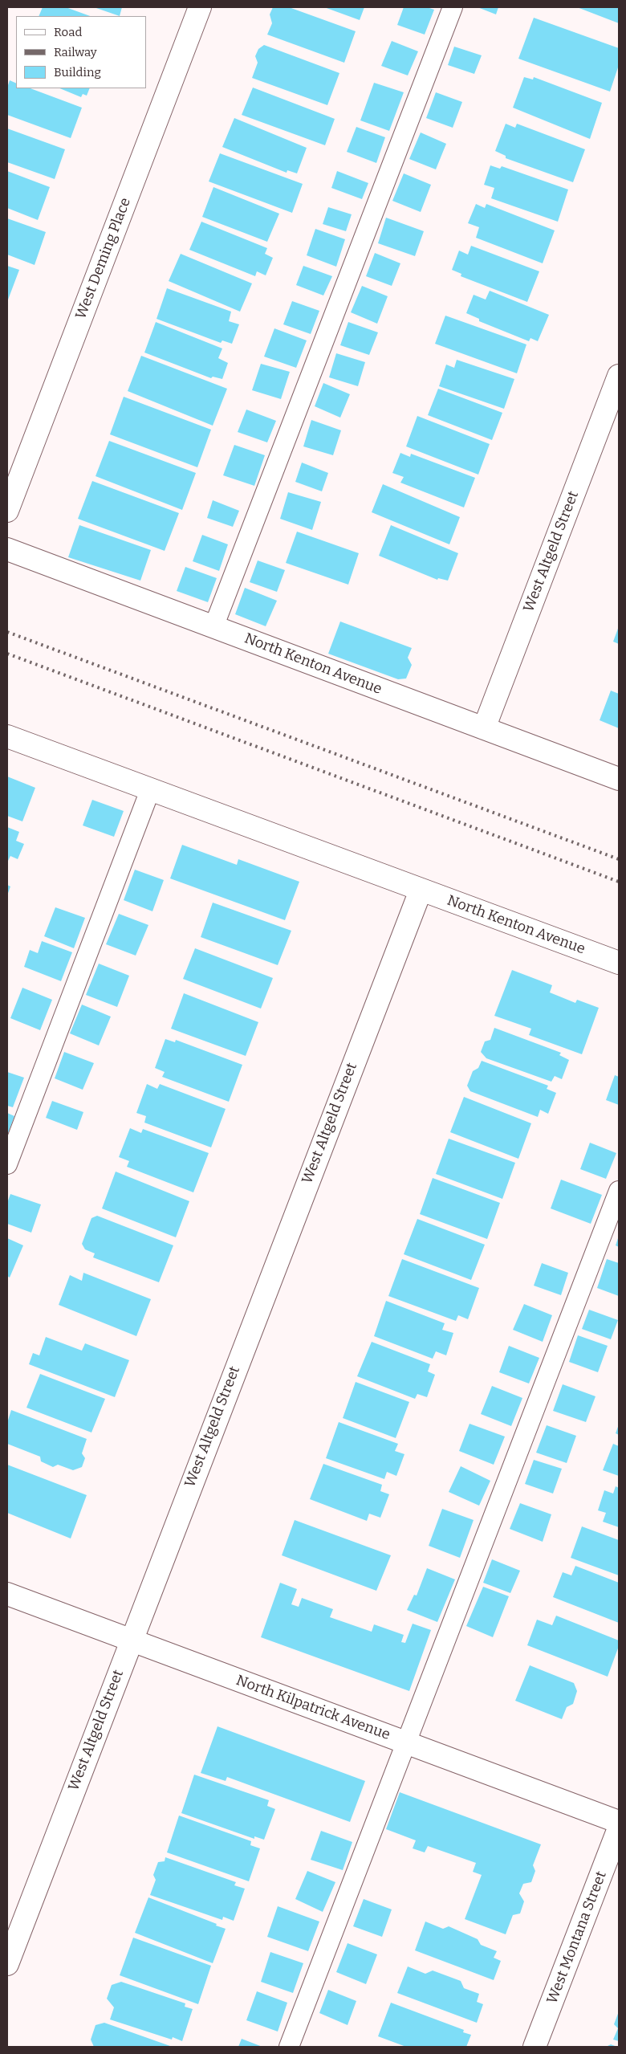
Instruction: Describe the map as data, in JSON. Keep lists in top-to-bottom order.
{
  "streets": {
    "street": [
      "West Deming Place",
      "West Altgeld Street",
      "North Kenton Avenue",
      "North Kilpatrick Avenue",
      "West Montana Street"
    ]
  },
  "crossings": [
    ["West Altgeld Street", "North Kenton Avenue"],
    ["West Altgeld Street", "North Kilpatrick Avenue"]
  ],
  "legend": ["Road", "Railway", "Building"]
}
